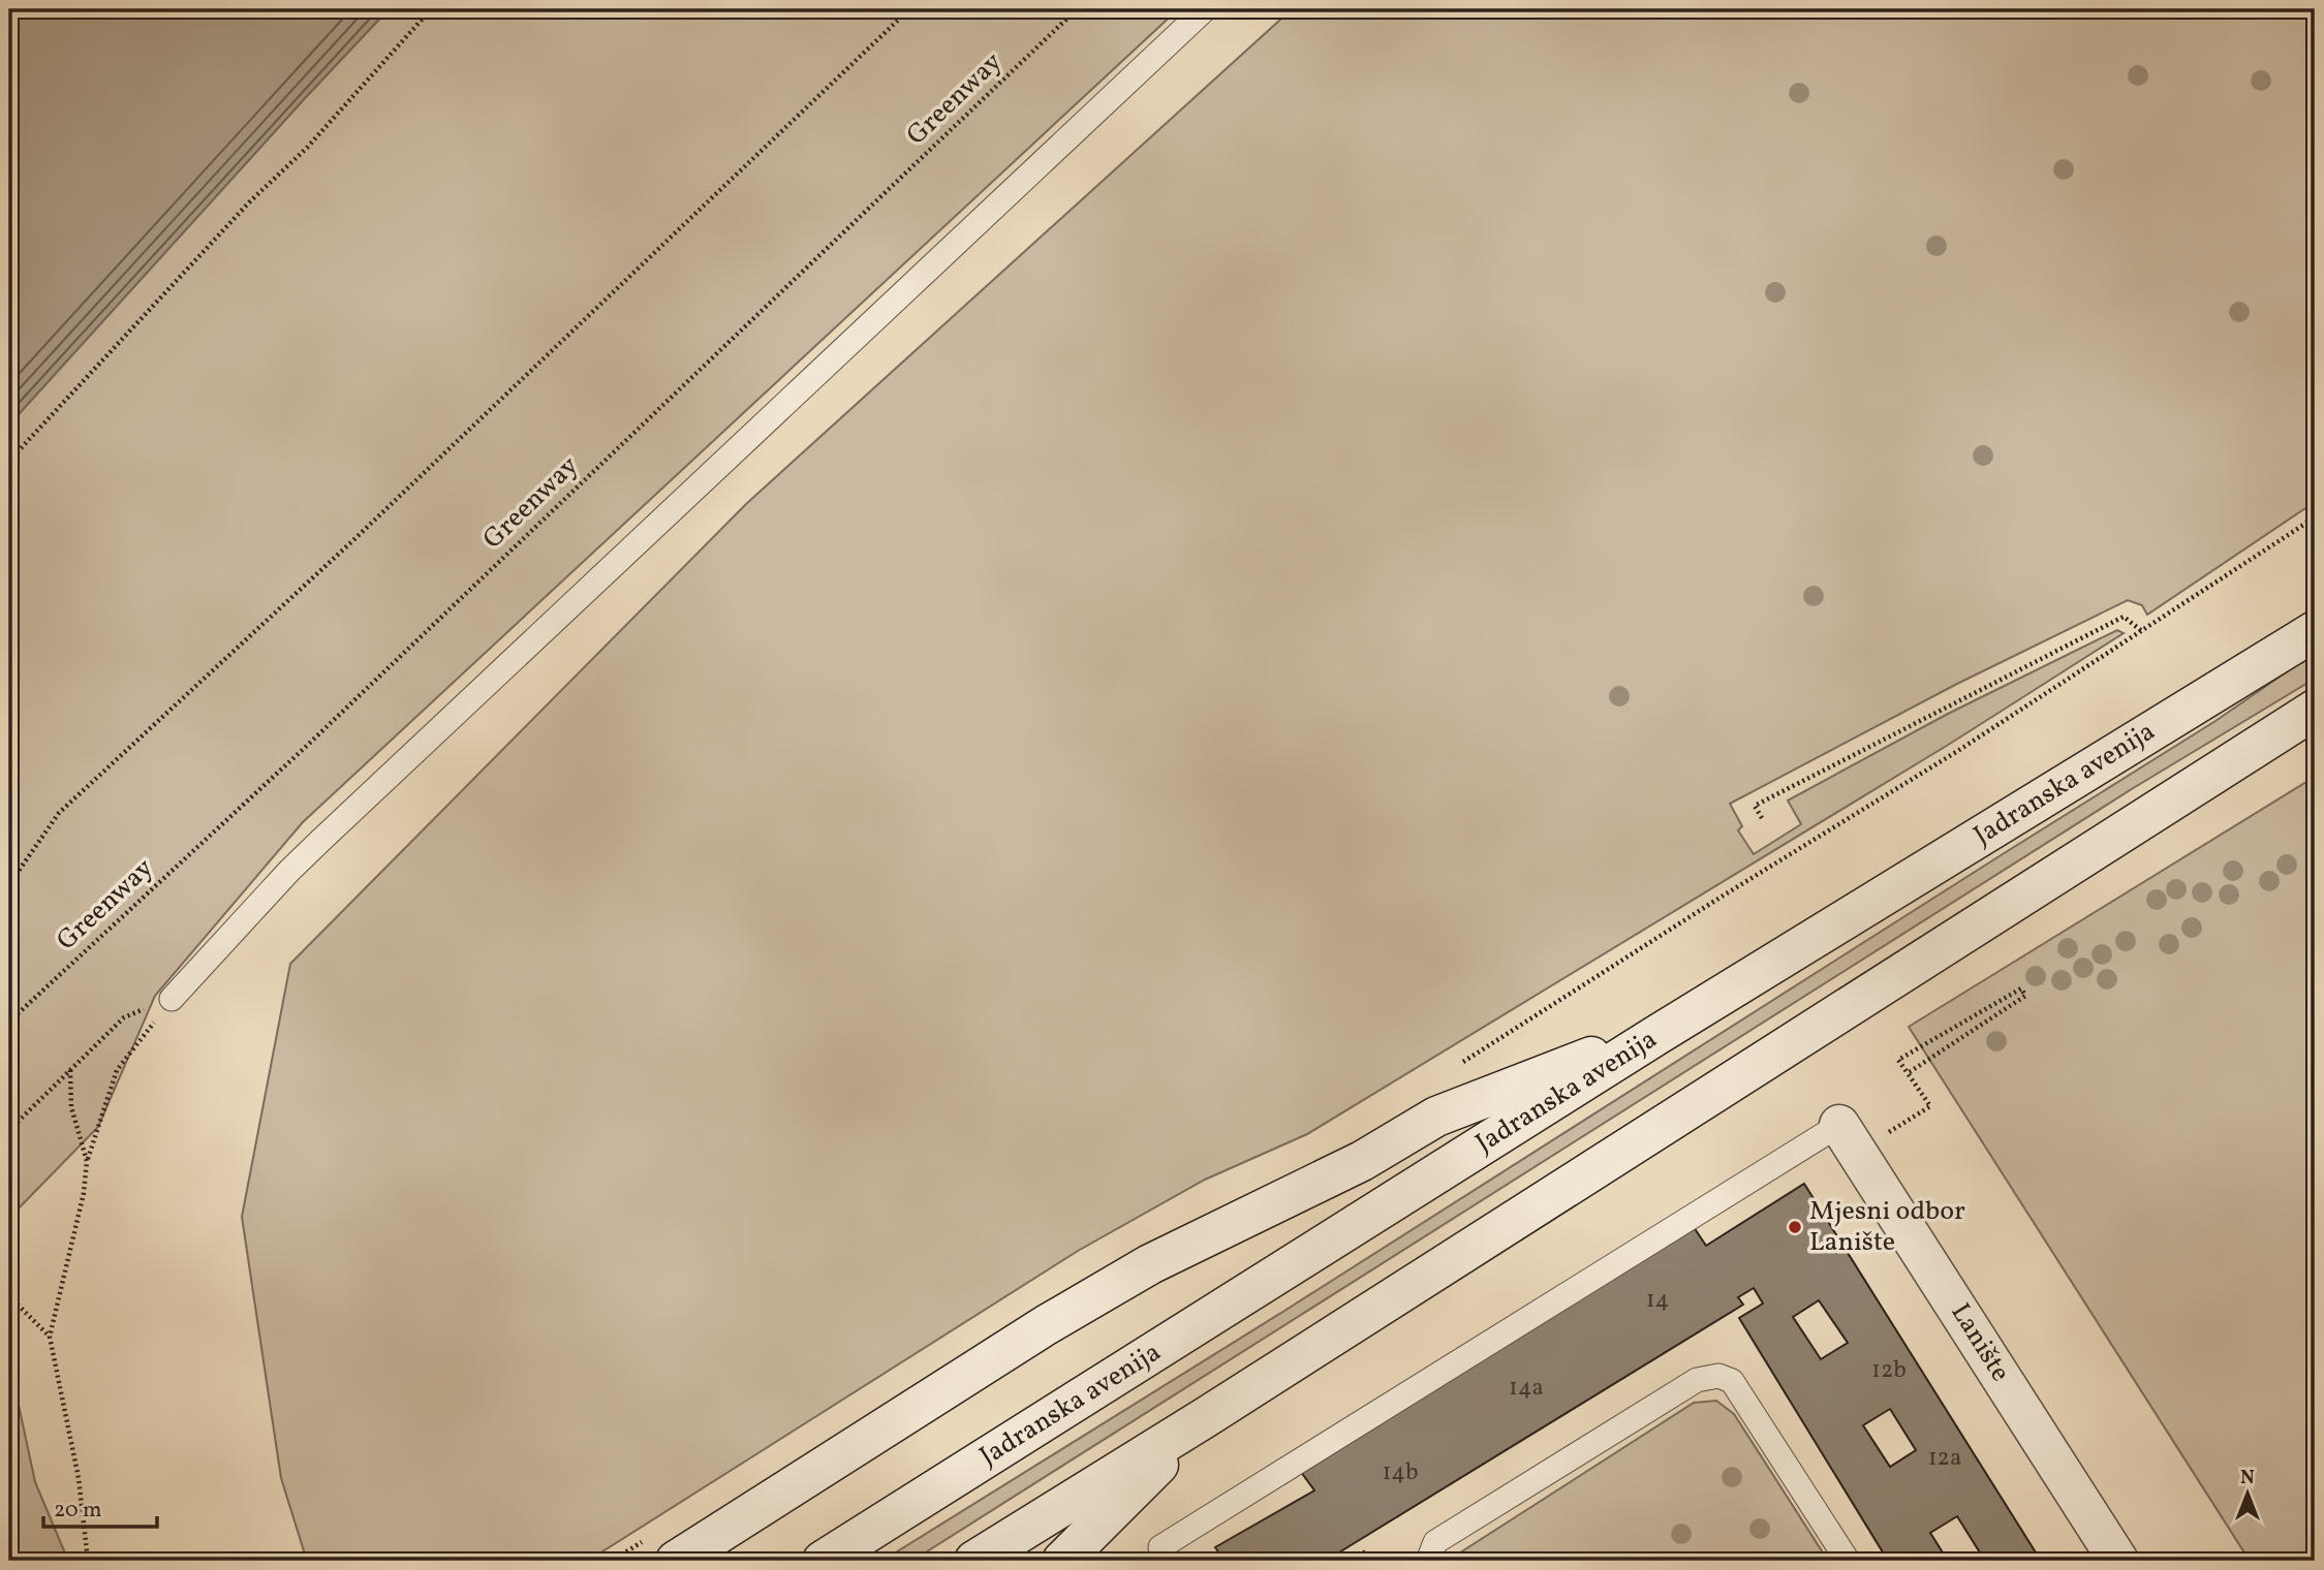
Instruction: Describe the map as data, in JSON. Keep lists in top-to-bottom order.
{
  "streets": {
    "main road": ["Jadranska avenija", "Lanište"],
    "path": ["Greenway"]
  },
  "places": ["Mjesni odbor Lanište"],
  "house_numbers": [
    "14",
    "12b",
    "14a",
    "12a",
    "14b"
  ],
  "scale_bar": "20 m",
  "north": "top"
}
